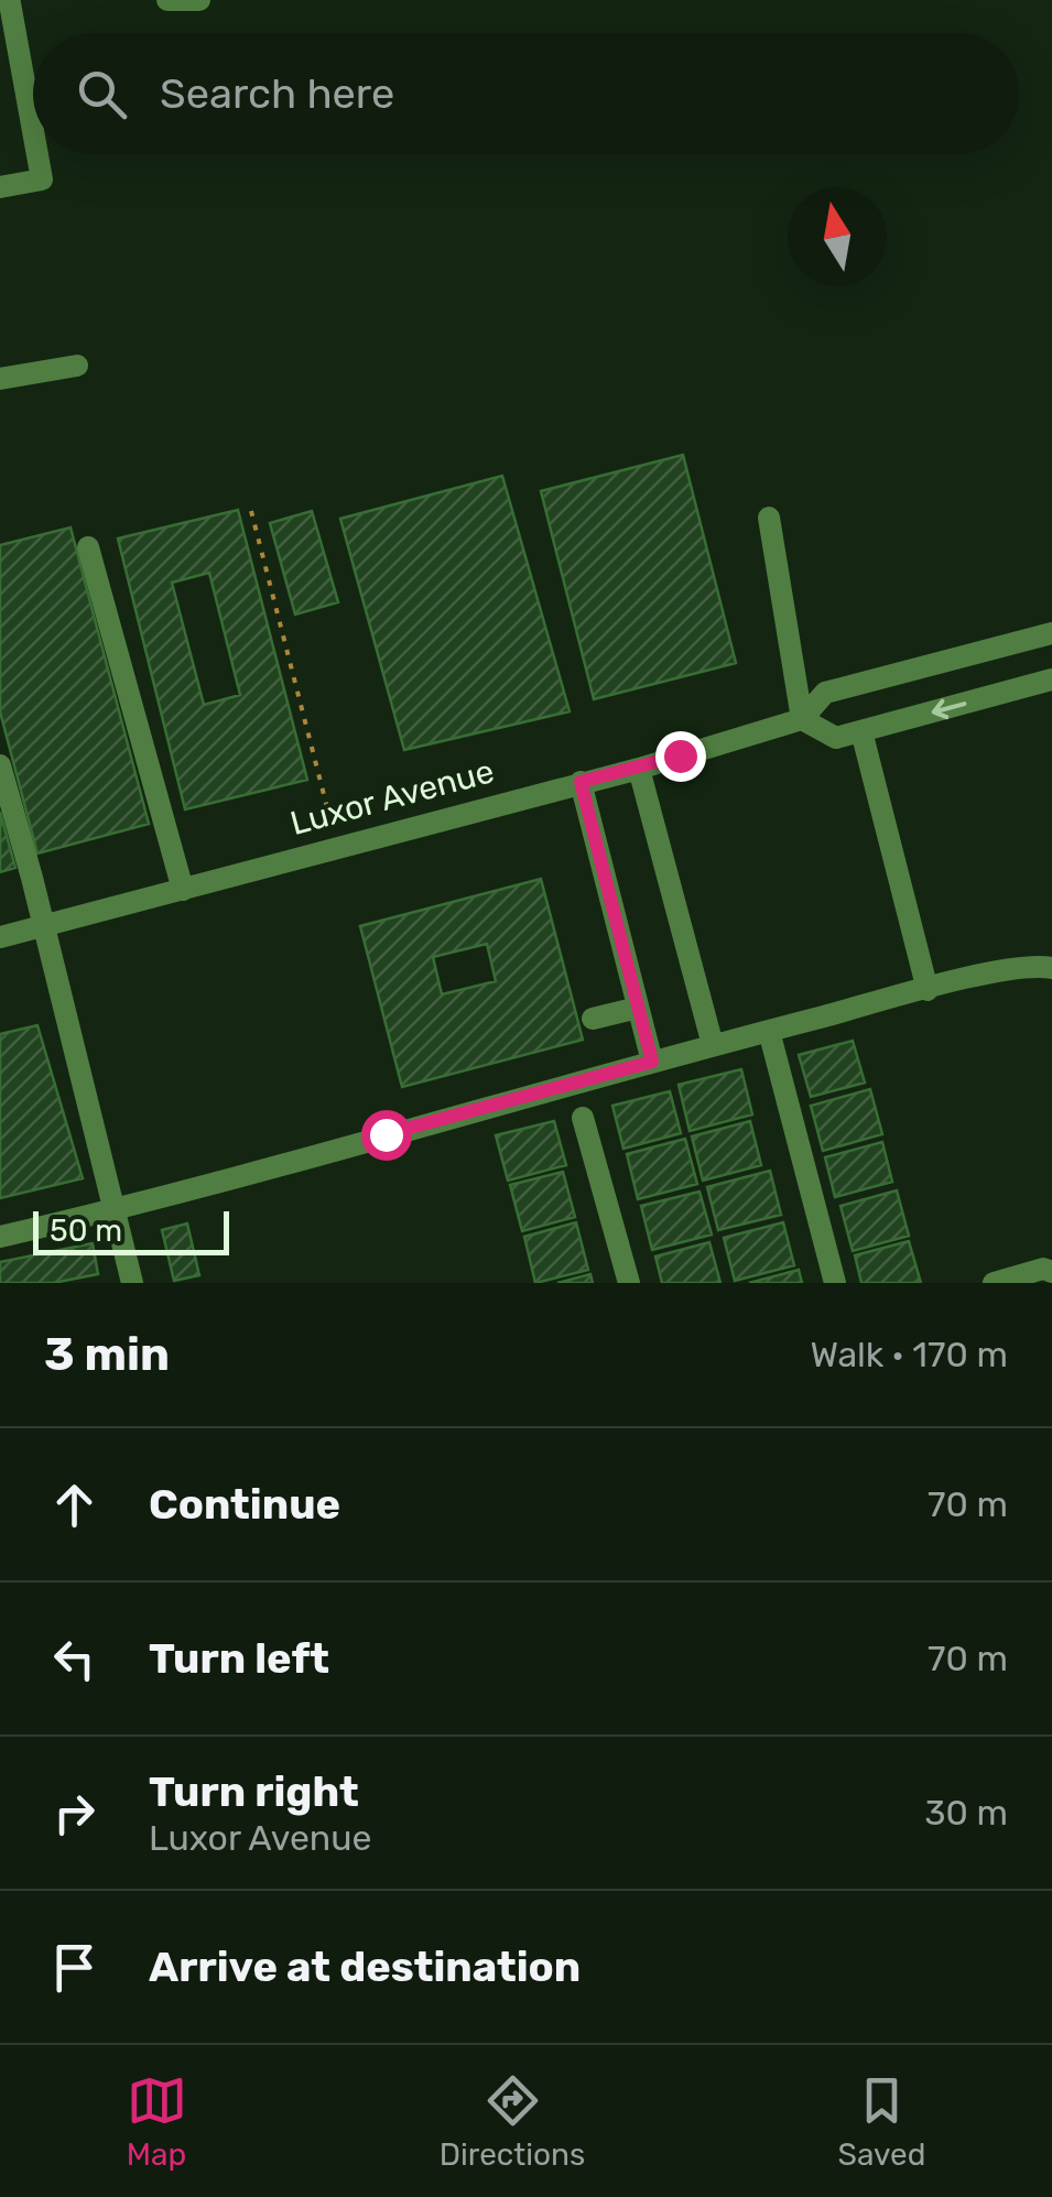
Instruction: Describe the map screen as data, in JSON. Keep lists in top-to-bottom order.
{
  "streets": {
    "street": ["Luxor Avenue"]
  },
  "scale_bar": "50 m",
  "north": "top",
  "page": {
    "search": "Search here",
    "scale": "50 m",
    "heading": ["3 min", "Walk · 170 m"],
    "list": [
      ["Continue", "70 m"],
      ["Turn left", "70 m"],
      ["Turn right", "Luxor Avenue", "30 m"],
      "Arrive at destination"
    ],
    "nav": ["Map", "Directions", "Saved"]
  }
}
